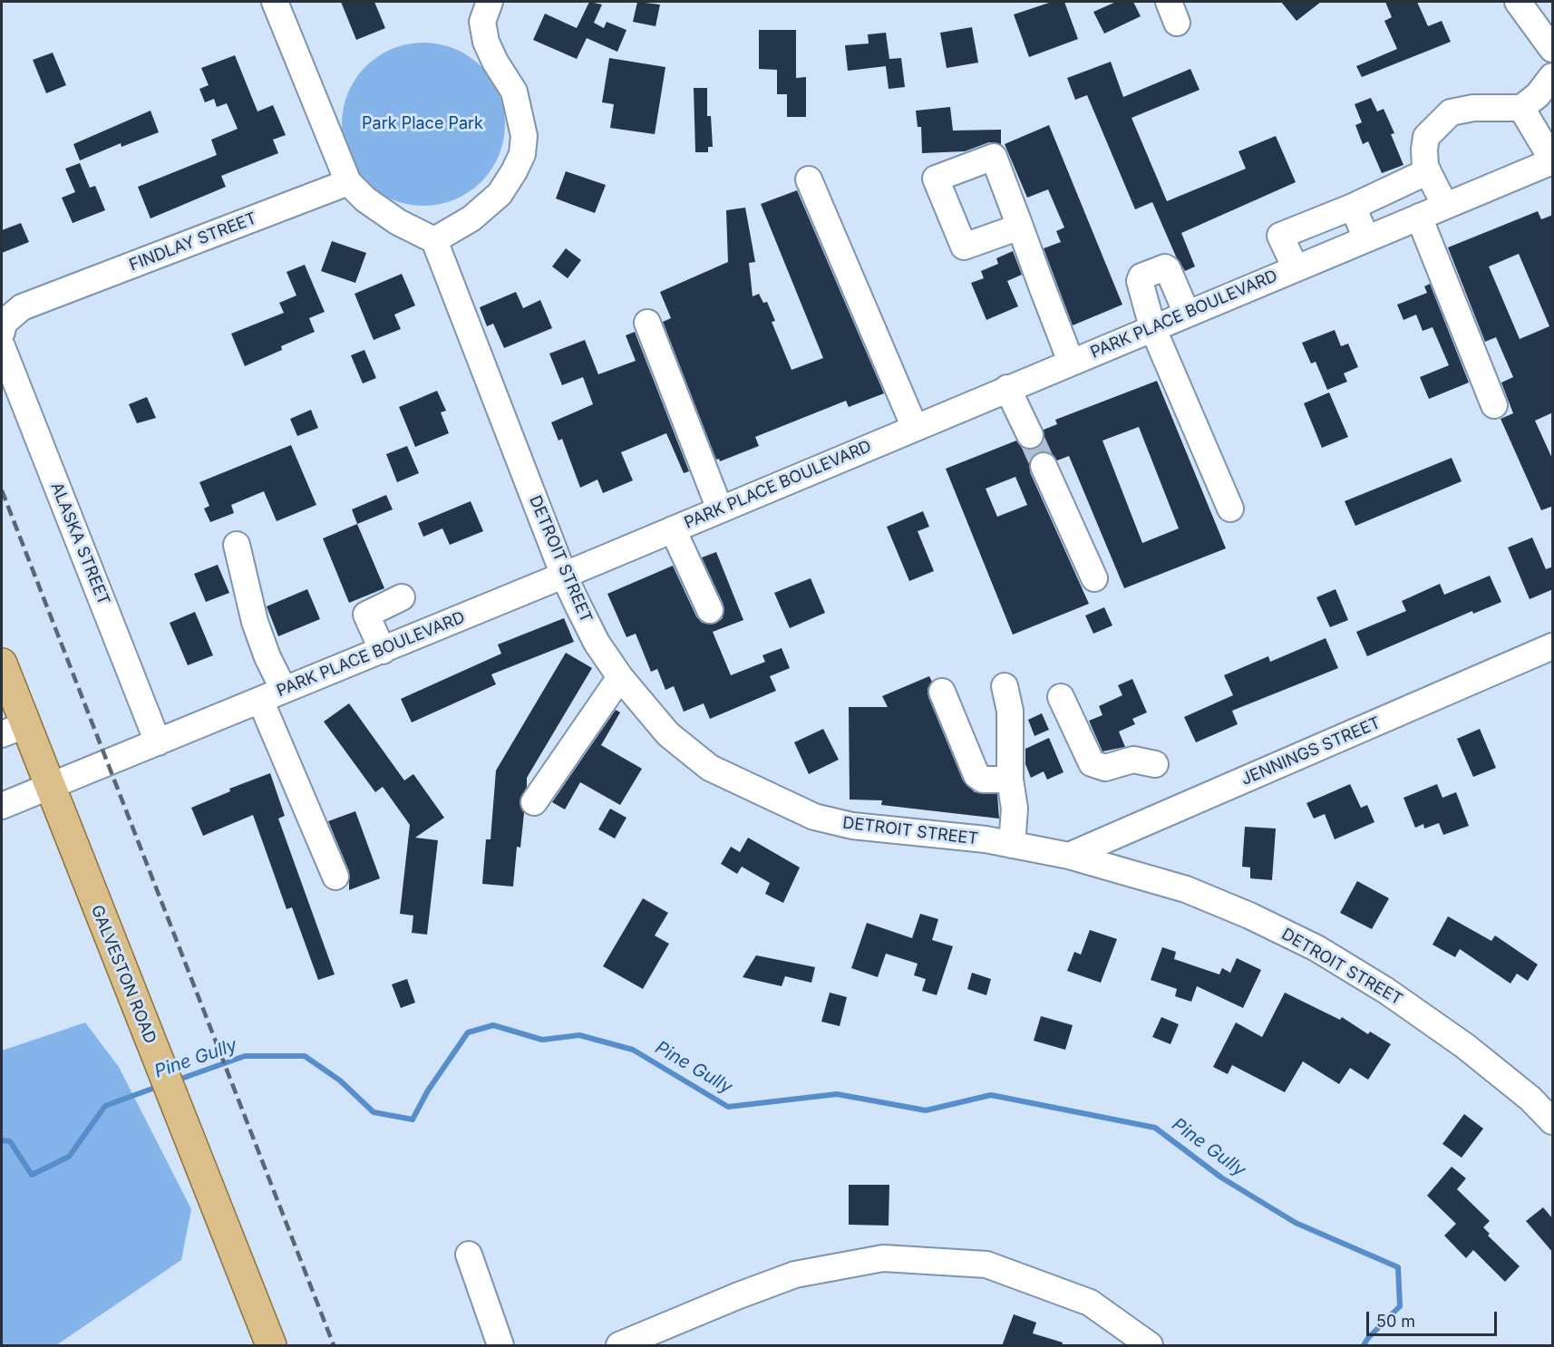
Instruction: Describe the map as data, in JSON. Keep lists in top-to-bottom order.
{
  "streets": {
    "main road": ["GALVESTON ROAD"],
    "street": [
      "FINDLAY STREET",
      "PARK PLACE BOULEVARD",
      "ALASKA STREET",
      "DETROIT STREET",
      "JENNINGS STREET"
    ]
  },
  "crossings": [
    ["PARK PLACE BOULEVARD", "ALASKA STREET"],
    ["PARK PLACE BOULEVARD", "DETROIT STREET"],
    ["PARK PLACE BOULEVARD", "GALVESTON ROAD"],
    ["DETROIT STREET", "JENNINGS STREET"]
  ],
  "water": ["Pine Gully"],
  "parks": ["Park Place Park"],
  "scale_bar": "50 m"
}
